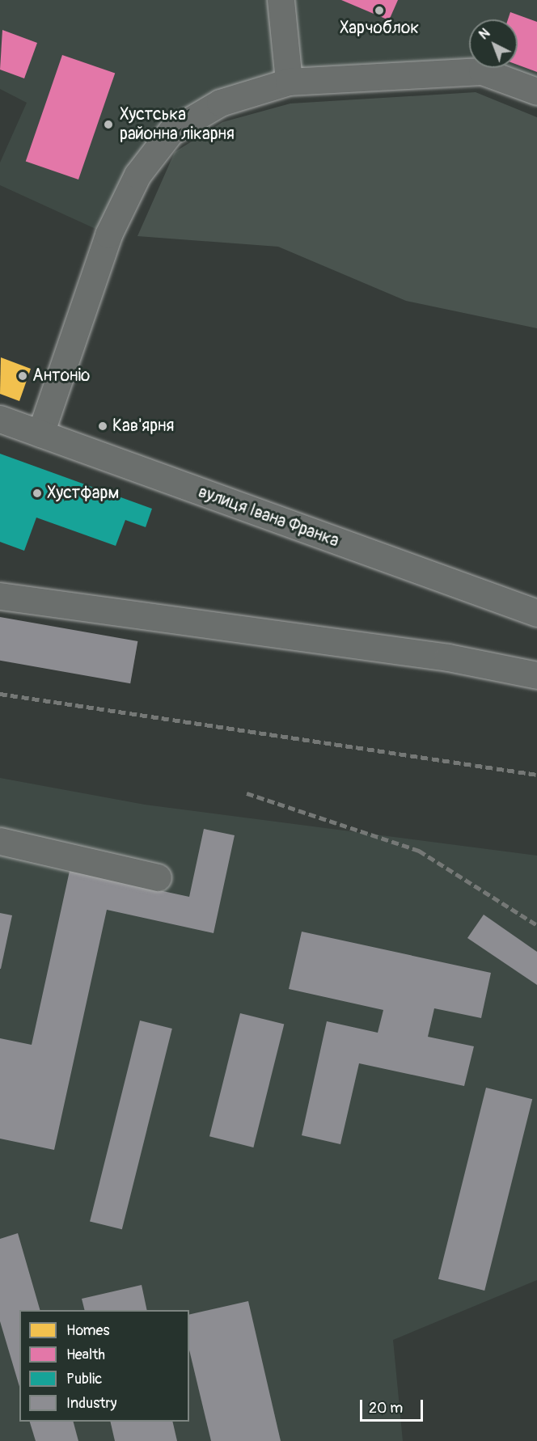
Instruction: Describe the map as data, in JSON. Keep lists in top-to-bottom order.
{
  "streets": {
    "main road": ["вулиця Івана Франка"]
  },
  "places": [
    "Харчоблок",
    "Хустська районна лікарня",
    "Антоніо",
    "Кав'ярня",
    "Хустфарм"
  ],
  "legend": [
    "Homes",
    "Health",
    "Public",
    "Industry"
  ],
  "scale_bar": "20 m",
  "north": "top left"
}
